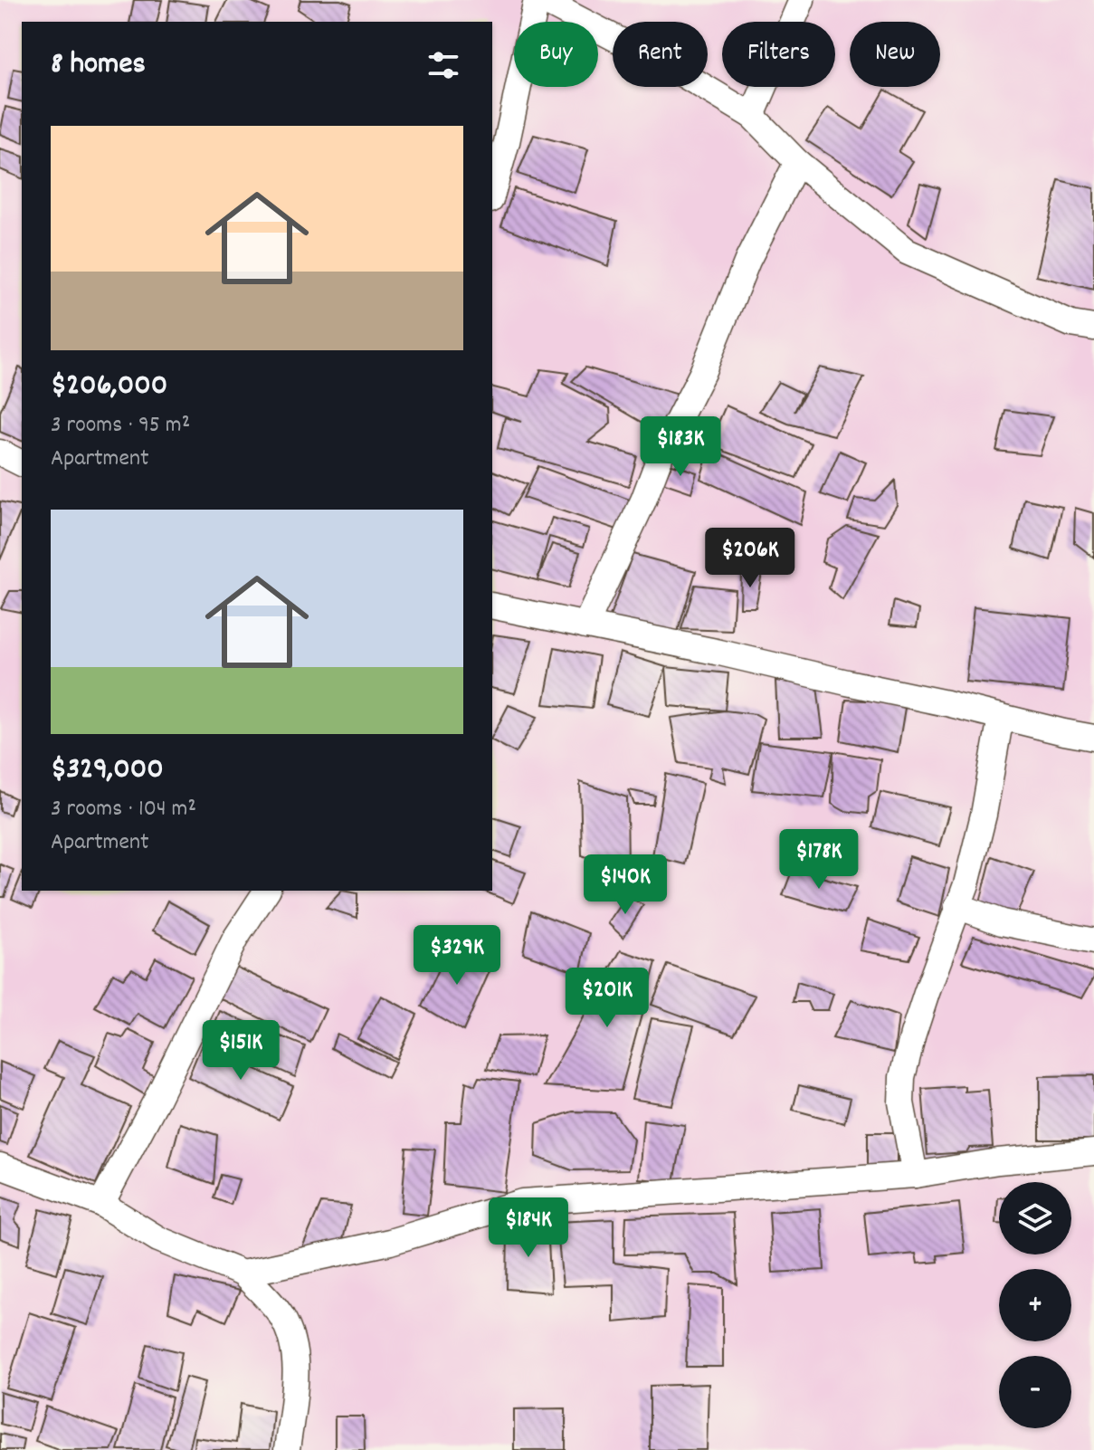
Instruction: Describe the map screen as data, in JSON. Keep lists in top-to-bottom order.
{
  "page": {
    "chip": [
      "Buy",
      "Rent",
      "Filters",
      "New"
    ],
    "heading": "8 homes",
    "list": [
      {
        "name": "$206,000",
        "note": "3 rooms · 95 m² · Apartment"
      },
      {
        "name": "$329,000",
        "note": "3 rooms · 104 m² · Apartment"
      }
    ],
    "price": [
      "$183K",
      "$206K",
      "$178K",
      "$140K",
      "$329K",
      "$201K",
      "$151K",
      "$184K"
    ],
    "map_buttons": ["+", "−"]
  }
}
